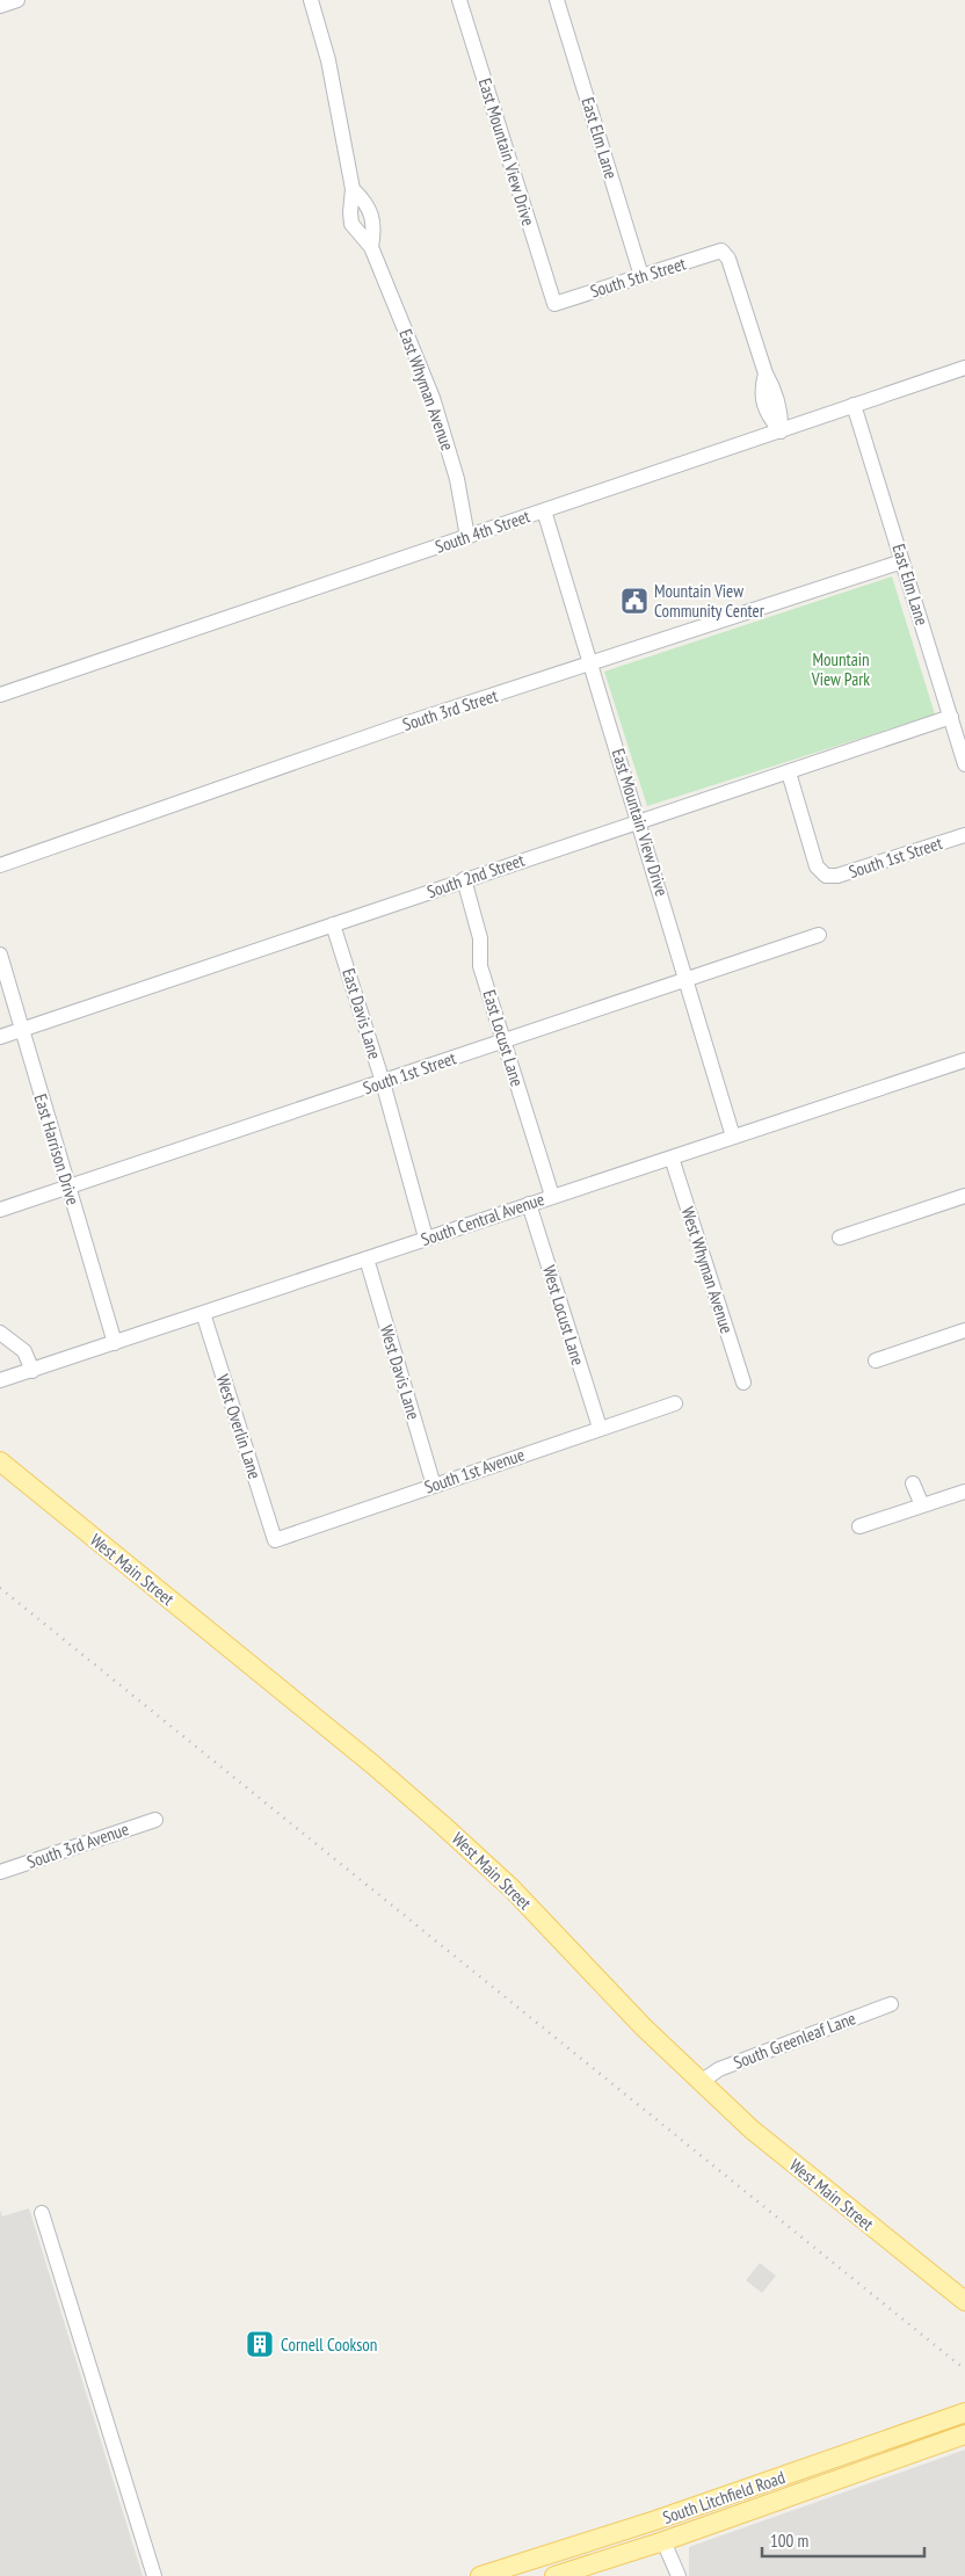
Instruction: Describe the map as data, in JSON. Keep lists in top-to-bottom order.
{
  "streets": {
    "main road": ["West Main Street", "South Litchfield Road"],
    "street": [
      "East Elm Lane",
      "East Mountain View Drive",
      "South 5th Street",
      "East Whyman Avenue",
      "South 4th Street",
      "South 3rd Street",
      "South 1st Street",
      "South 2nd Street",
      "East Davis Lane",
      "East Locust Lane",
      "East Harrison Drive",
      "South Central Avenue",
      "West Whyman Avenue",
      "West Locust Lane",
      "West Davis Lane",
      "West Overlin Lane",
      "South 1st Avenue",
      "South 3rd Avenue",
      "South Greenleaf Lane"
    ]
  },
  "crossings": [
    ["East Elm Lane", "South 5th Street"],
    ["East Elm Lane", "South 4th Street"],
    ["East Elm Lane", "South 3rd Street"],
    ["East Elm Lane", "South 2nd Street"],
    ["East Mountain View Drive", "South 5th Street"],
    ["East Mountain View Drive", "South 4th Street"],
    ["East Mountain View Drive", "South 3rd Street"],
    ["East Mountain View Drive", "South 1st Street"],
    ["East Mountain View Drive", "South 2nd Street"],
    ["East Mountain View Drive", "South Central Avenue"],
    ["South 5th Street", "South 4th Street"],
    ["East Whyman Avenue", "South 4th Street"],
    ["South 1st Street", "South 2nd Street"],
    ["South 1st Street", "East Davis Lane"],
    ["South 1st Street", "East Locust Lane"],
    ["South 1st Street", "East Harrison Drive"],
    ["South 2nd Street", "East Davis Lane"],
    ["South 2nd Street", "East Locust Lane"],
    ["South 2nd Street", "East Harrison Drive"],
    ["East Davis Lane", "South Central Avenue"],
    ["East Locust Lane", "South Central Avenue"],
    ["East Harrison Drive", "South Central Avenue"],
    ["South Central Avenue", "West Whyman Avenue"],
    ["South Central Avenue", "West Locust Lane"],
    ["South Central Avenue", "West Davis Lane"],
    ["South Central Avenue", "West Overlin Lane"],
    ["West Locust Lane", "South 1st Avenue"],
    ["West Davis Lane", "South 1st Avenue"],
    ["West Overlin Lane", "South 1st Avenue"],
    ["West Main Street", "South Greenleaf Lane"]
  ],
  "parks": ["Mountain View Park"],
  "places": {
    "public building": ["Mountain View Community Center"],
    "building": ["Cornell Cookson"]
  },
  "scale_bar": "100 m"
}
